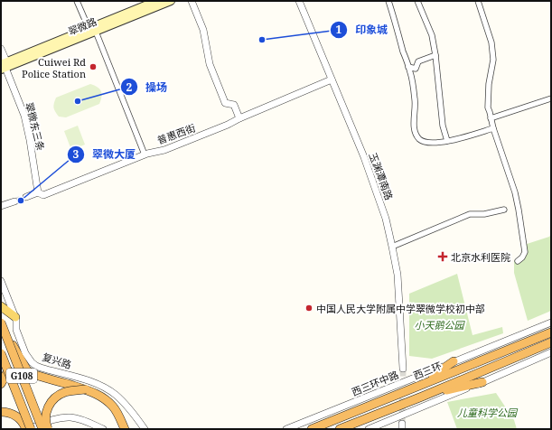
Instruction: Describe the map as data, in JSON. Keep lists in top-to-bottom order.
{
  "streets": {
    "highway": ["西三环", "G108"],
    "main road": ["翠微路"],
    "street": [
      "翠微东三条",
      "普惠西街",
      "玉渊潭南路",
      "复兴路",
      "西三环中路"
    ]
  },
  "crossings": [
    ["翠微路", "翠微东三条"],
    ["翠微东三条", "普惠西街"],
    ["普惠西街", "玉渊潭南路"]
  ],
  "parks": ["小天鹅公园", "儿童科学公园"],
  "places": {
    "other": [
      "印象城",
      "Cuiwei Rd Police Station",
      "操场",
      "翠微大厦",
      "中国人民大学附属中学翠微学校初中部"
    ],
    "health": ["北京水利医院"]
  }
}
